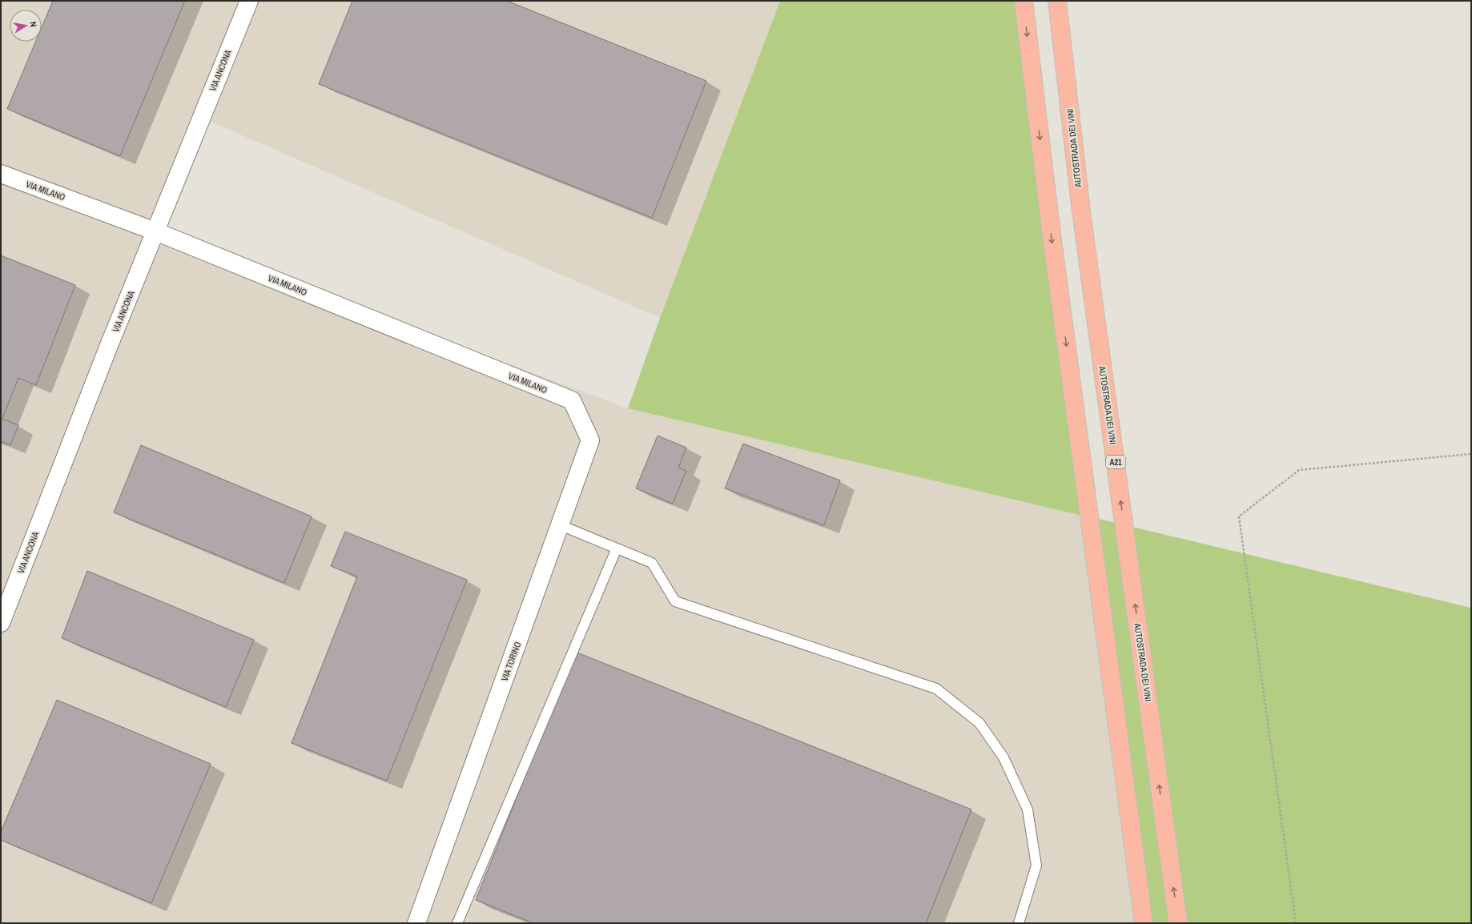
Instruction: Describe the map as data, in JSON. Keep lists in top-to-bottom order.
{
  "streets": {
    "highway": ["AUTOSTRADA DEI VINI", "A21"],
    "street": ["VIA ANCONA", "VIA MILANO", "VIA TORINO"]
  },
  "crossings": [
    ["VIA ANCONA", "VIA MILANO"],
    ["VIA MILANO", "VIA TORINO"]
  ],
  "north": "right"
}
